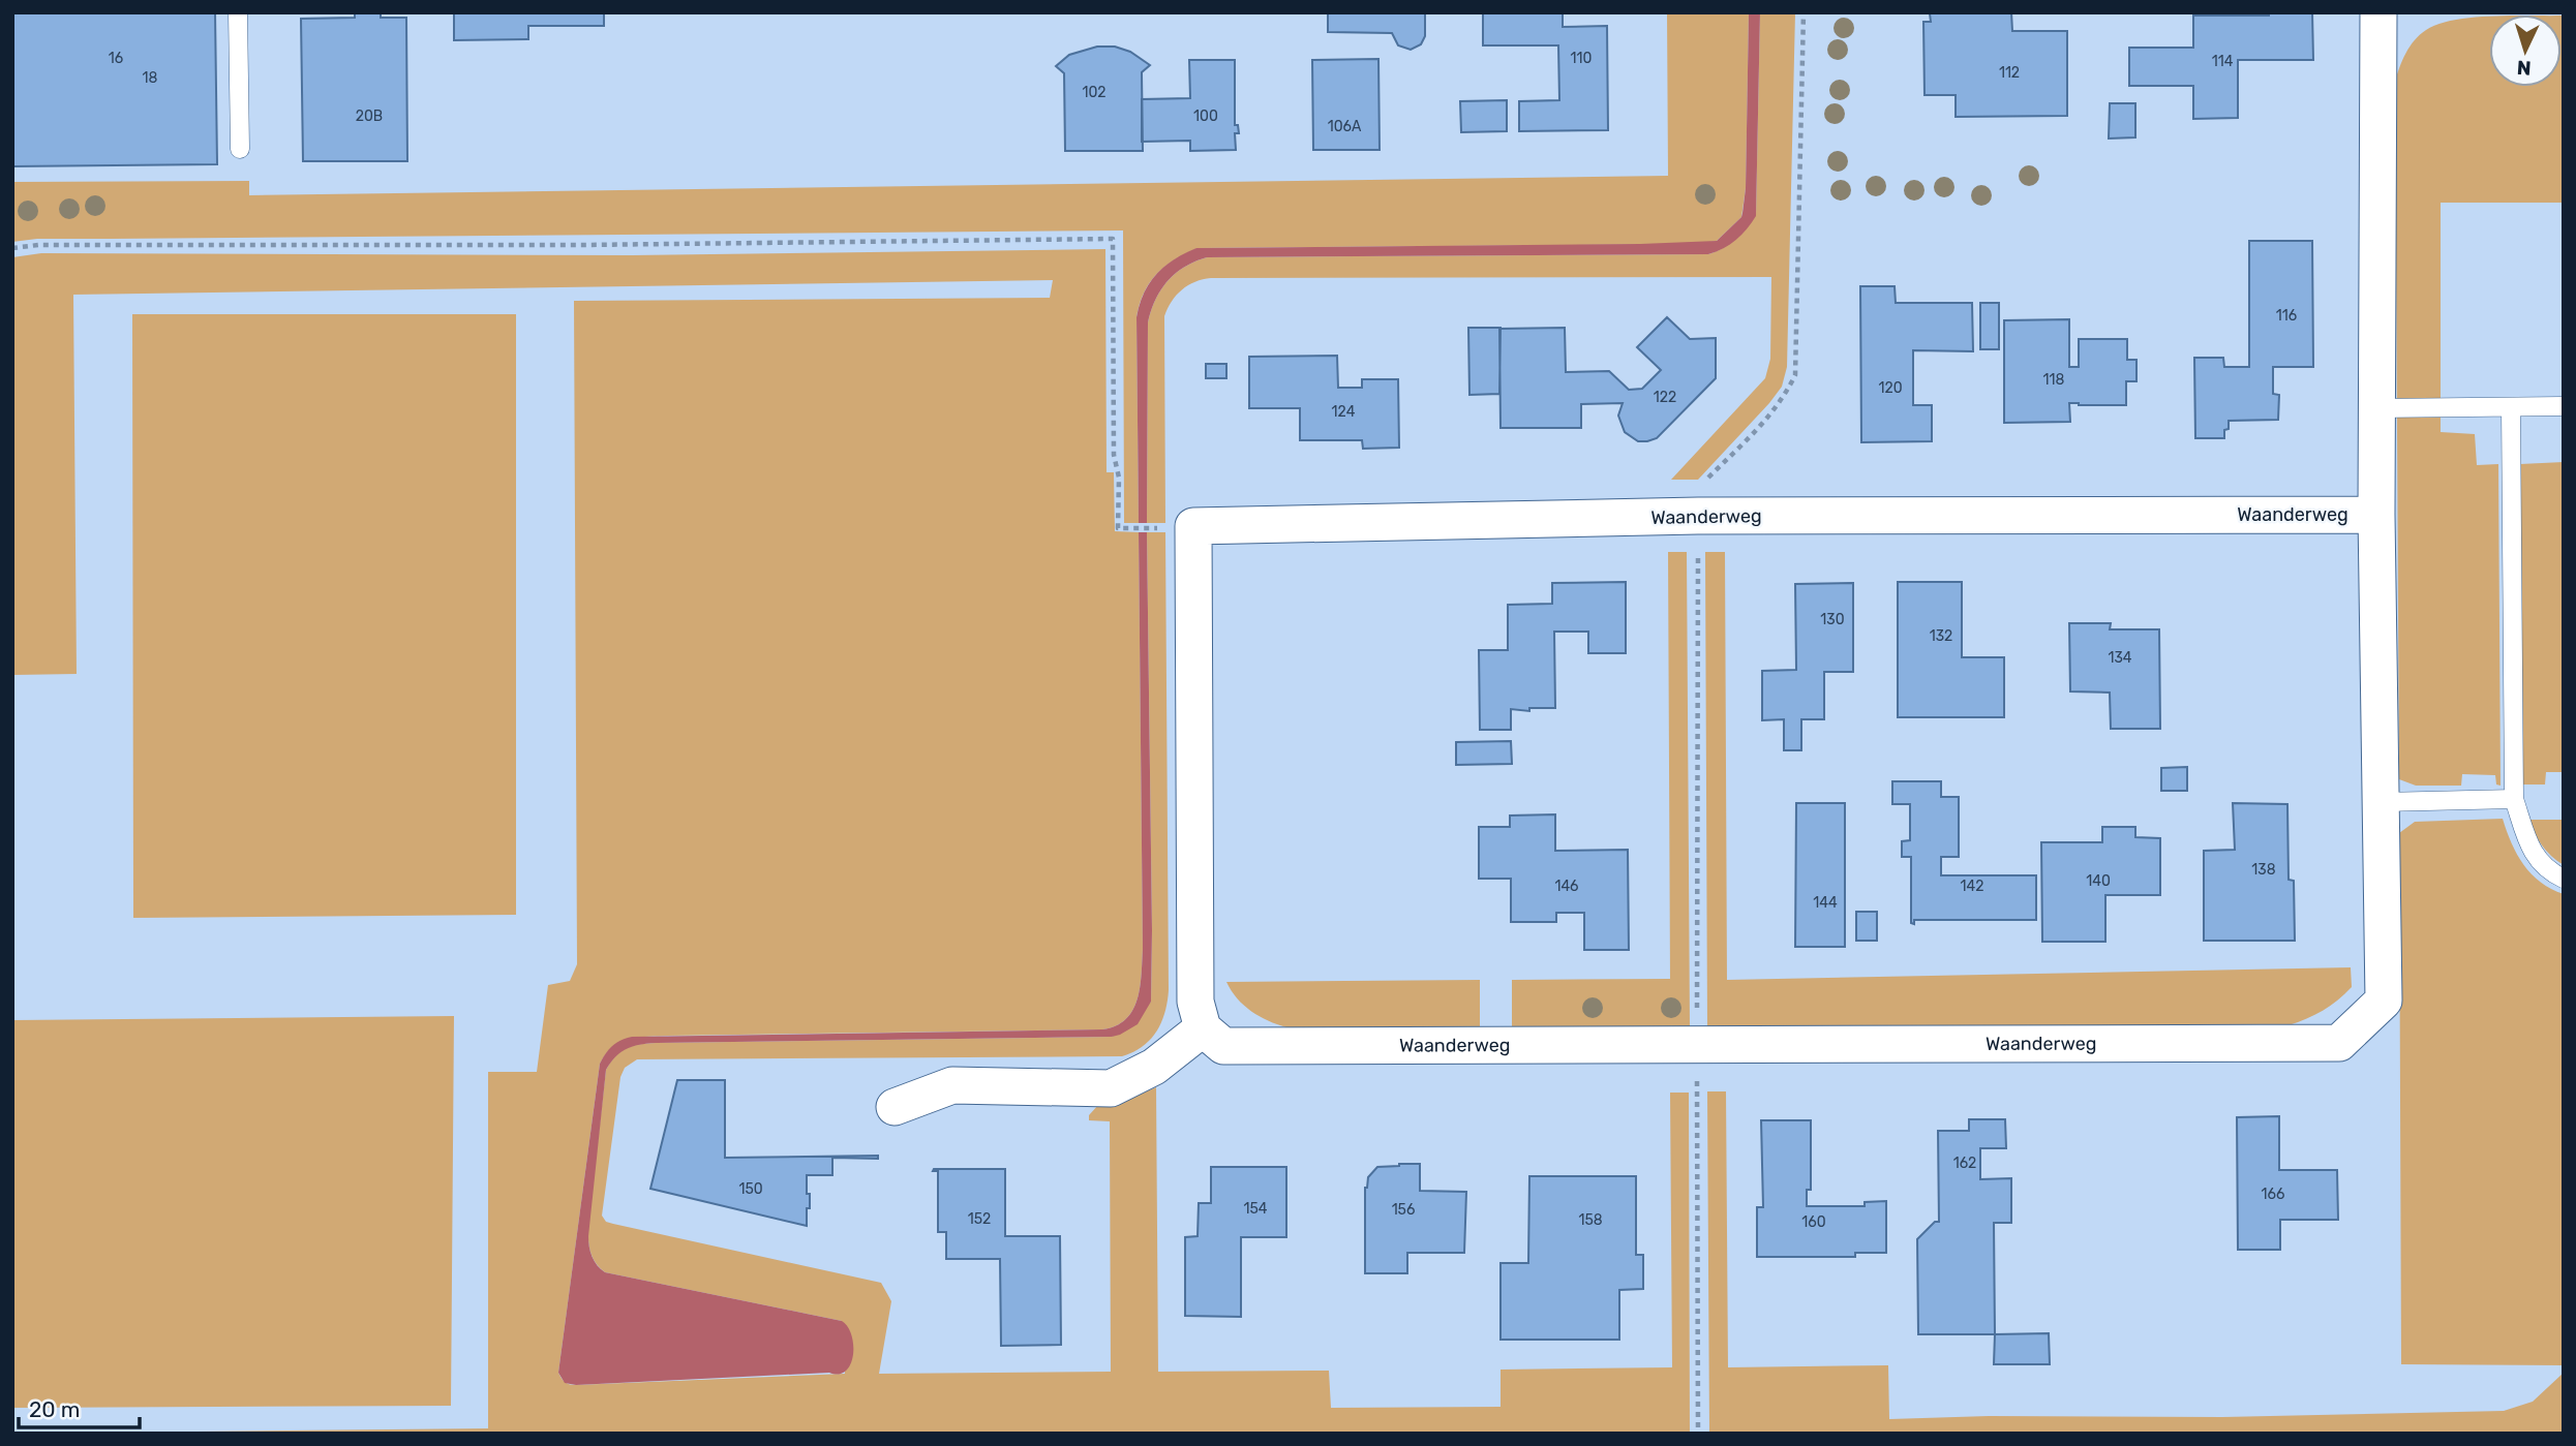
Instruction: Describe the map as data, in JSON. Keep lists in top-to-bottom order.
{
  "streets": {
    "street": ["Waanderweg"]
  },
  "house_numbers": [
    "16",
    "110",
    "114",
    "112",
    "18",
    "102",
    "20B",
    "100",
    "106A",
    "116",
    "118",
    "120",
    "122",
    "124",
    "130",
    "132",
    "134",
    "138",
    "140",
    "146",
    "142",
    "144",
    "162",
    "150",
    "166",
    "154",
    "156",
    "152",
    "158",
    "160"
  ],
  "scale_bar": "20 m",
  "north": "bottom"
}
